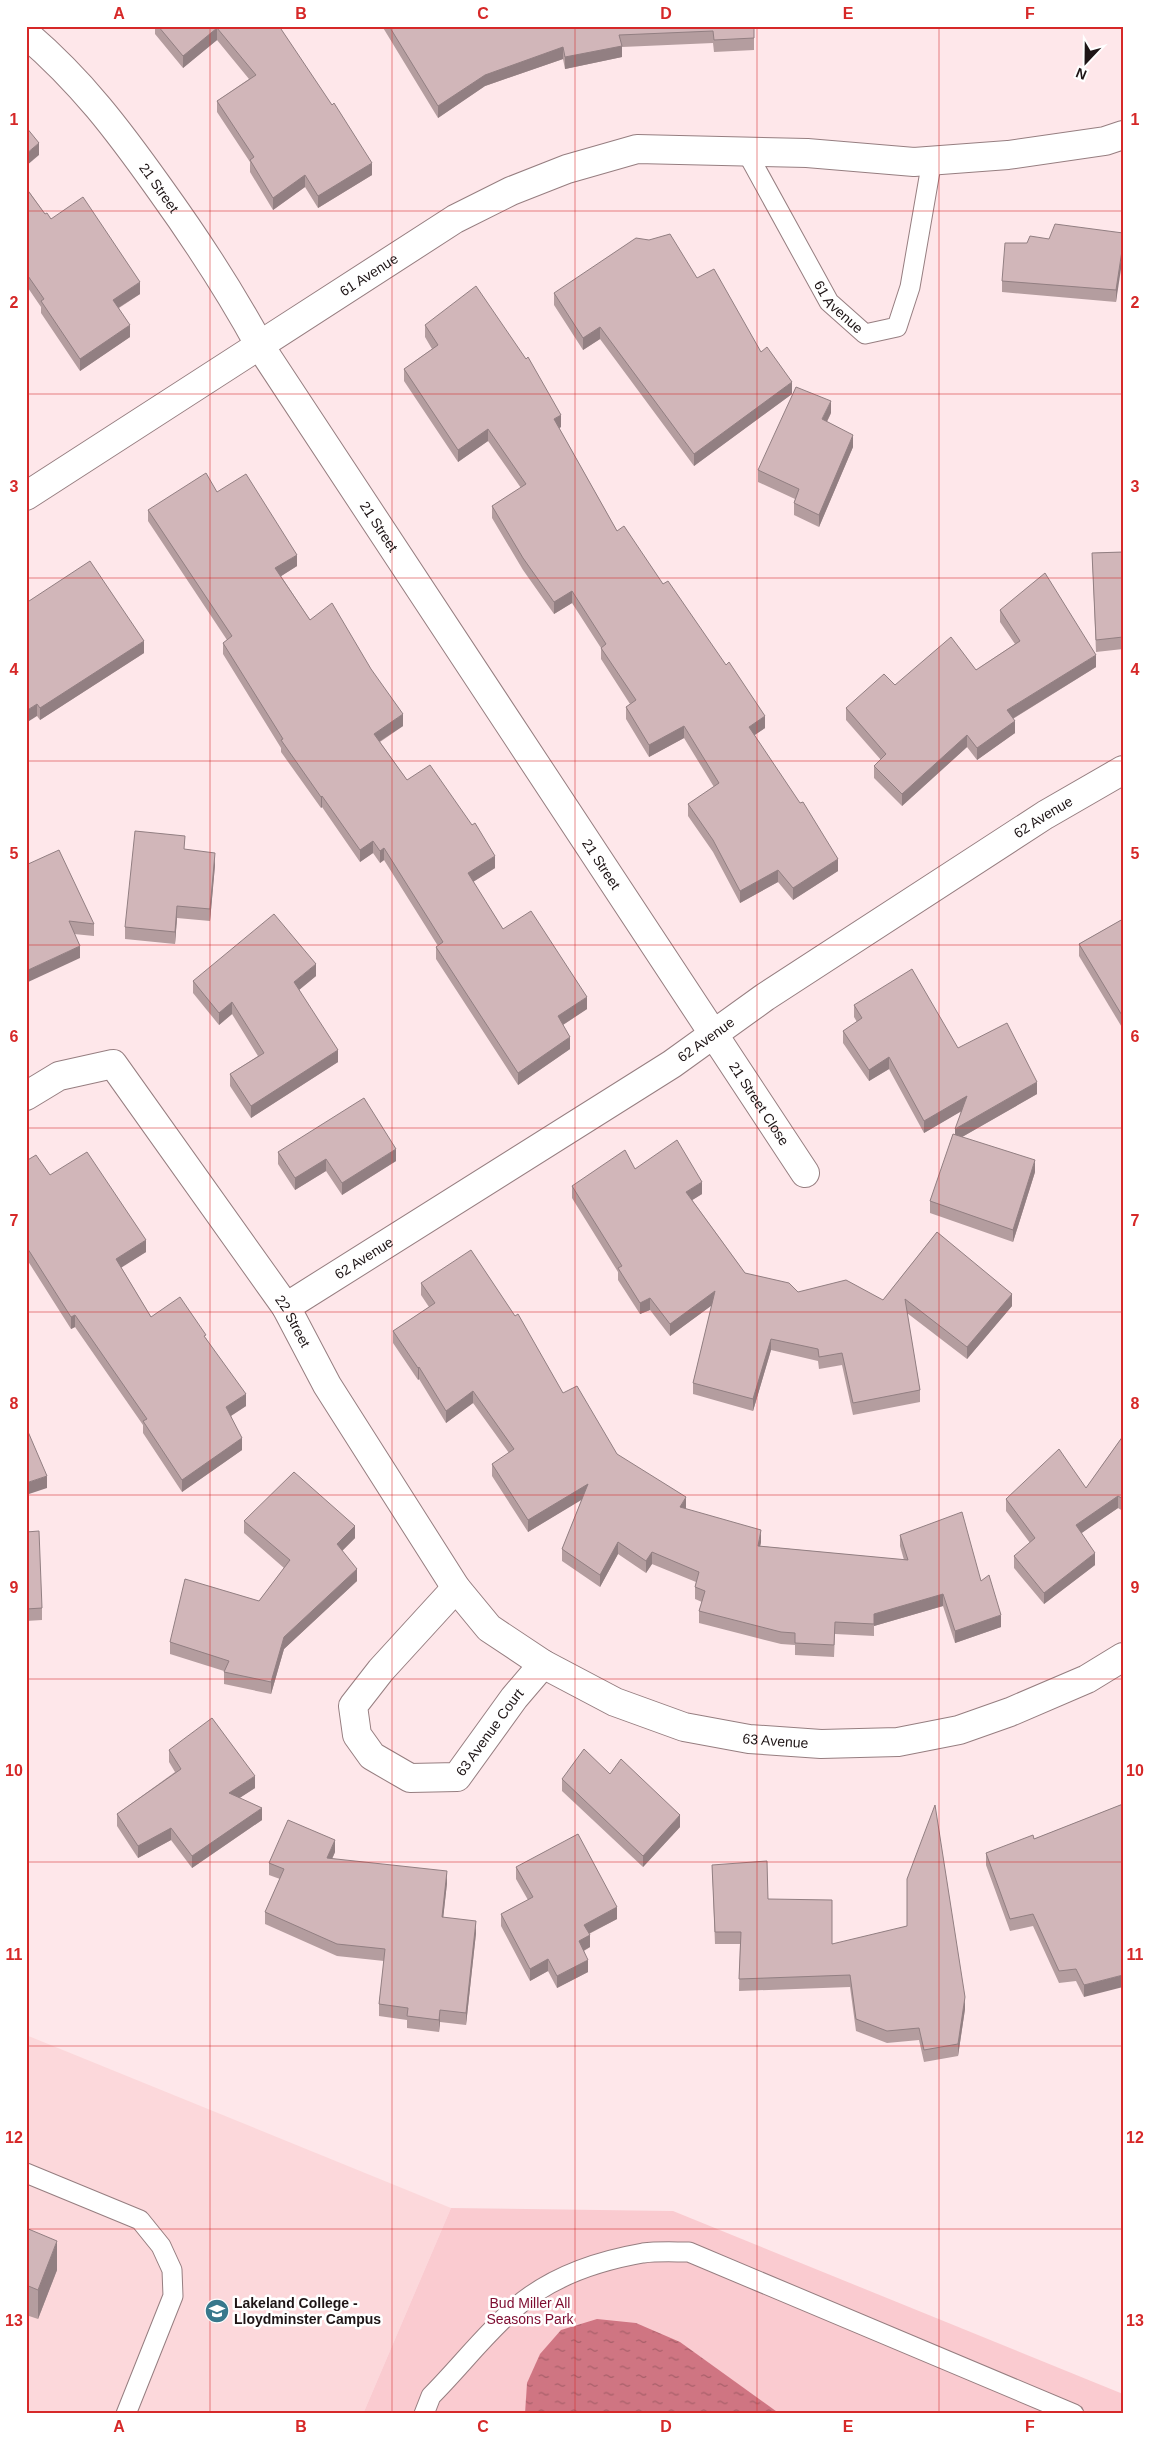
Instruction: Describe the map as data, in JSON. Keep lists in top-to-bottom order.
{
  "streets": {
    "street": [
      "21 Street",
      "61 Avenue",
      "62 Avenue",
      "21 Street Close",
      "22 Street",
      "63 Avenue Court",
      "63 Avenue"
    ]
  },
  "crossings": [
    ["21 Street", "61 Avenue"],
    ["21 Street", "62 Avenue"],
    ["21 Street", "21 Street Close"],
    ["62 Avenue", "21 Street Close"],
    ["62 Avenue", "22 Street"],
    ["22 Street", "63 Avenue Court"],
    ["22 Street", "63 Avenue"],
    ["63 Avenue Court", "63 Avenue"]
  ],
  "parks": ["Bud Miller All Seasons Park"],
  "places": {
    "school or university": ["Lakeland College - Lloydminster Campus"]
  },
  "north": "bottom",
  "grid": {
    "columns": [
      "A",
      "B",
      "C",
      "D",
      "E",
      "F"
    ],
    "rows": [
      "1",
      "2",
      "3",
      "4",
      "5",
      "6",
      "7",
      "8",
      "9",
      "10",
      "11",
      "12",
      "13"
    ]
  }
}
